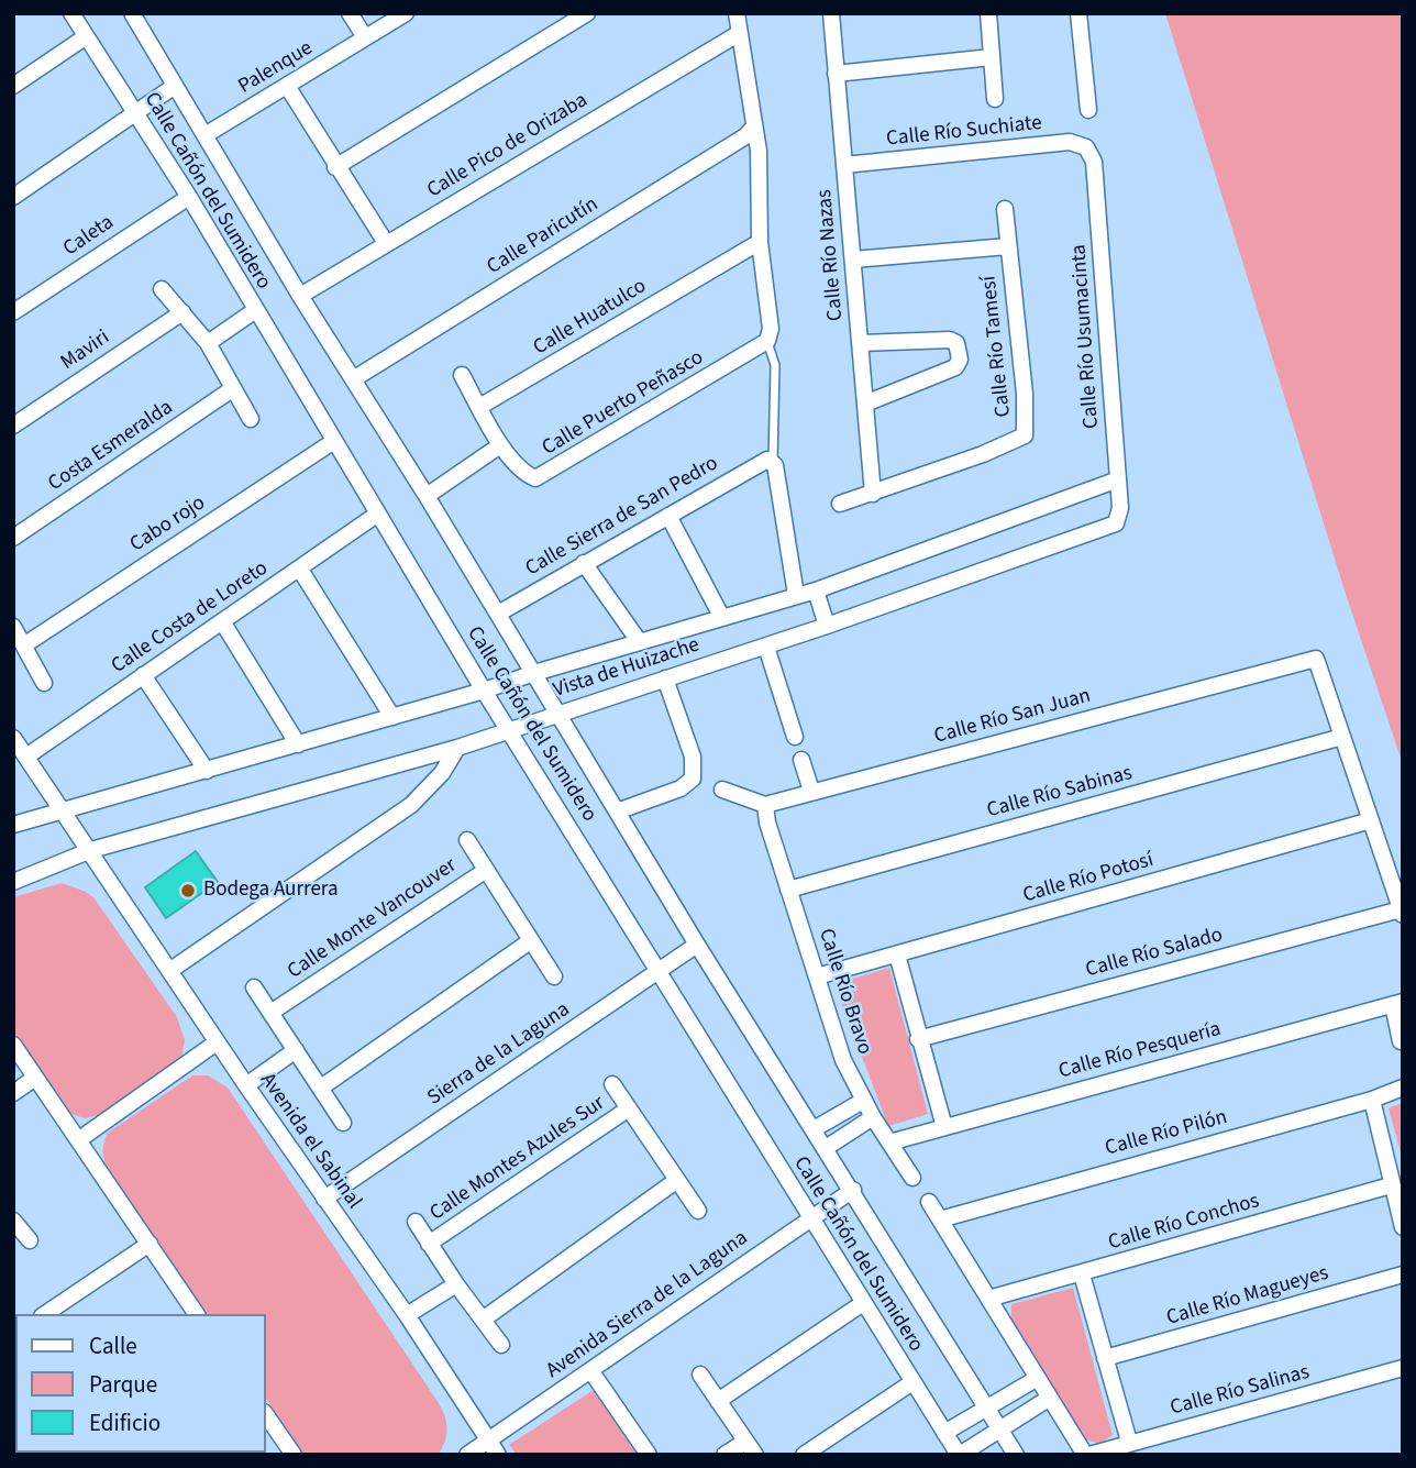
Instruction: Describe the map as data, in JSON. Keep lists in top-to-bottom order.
{
  "streets": {
    "street": [
      "Palenque",
      "Calle Río Suchiate",
      "Calle Pico de Orizaba",
      "Calle Cañón del Sumidero",
      "Caleta",
      "Calle Paricutín",
      "Calle Río Nazas",
      "Calle Huatulco",
      "Calle Río Usumacinta",
      "Calle Río Tamesí",
      "Maviri",
      "Calle Puerto Peñasco",
      "Costa Esmeralda",
      "Calle Sierra de San Pedro",
      "Cabo rojo",
      "Calle Costa de Loreto",
      "Vista de Huizache",
      "Calle Río San Juan",
      "Calle Río Sabinas",
      "Calle Río Potosí",
      "Calle Monte Vancouver",
      "Calle Río Salado",
      "Calle Río Bravo",
      "Calle Río Pesquería",
      "Sierra de la Laguna",
      "Calle Río Pilón",
      "Avenida el Sabinal",
      "Calle Montes Azules Sur",
      "Calle Río Conchos",
      "Calle Río Magueyes",
      "Avenida Sierra de la Laguna",
      "Calle Río Salinas"
    ]
  },
  "crossings": [
    ["Palenque", "Calle Cañón del Sumidero"],
    ["Calle Río Suchiate", "Calle Río Nazas"],
    ["Calle Río Suchiate", "Calle Río Usumacinta"],
    ["Calle Pico de Orizaba", "Calle Cañón del Sumidero"],
    ["Calle Cañón del Sumidero", "Caleta"],
    ["Calle Cañón del Sumidero", "Calle Paricutín"],
    ["Calle Cañón del Sumidero", "Calle Sierra de San Pedro"],
    ["Calle Cañón del Sumidero", "Cabo rojo"],
    ["Calle Cañón del Sumidero", "Calle Costa de Loreto"],
    ["Calle Cañón del Sumidero", "Vista de Huizache"],
    ["Calle Cañón del Sumidero", "Sierra de la Laguna"],
    ["Calle Cañón del Sumidero", "Avenida Sierra de la Laguna"],
    ["Calle Río Nazas", "Calle Río Tamesí"],
    ["Calle Río Usumacinta", "Vista de Huizache"],
    ["Vista de Huizache", "Avenida el Sabinal"],
    ["Calle Río San Juan", "Calle Río Sabinas"],
    ["Calle Río San Juan", "Calle Río Bravo"],
    ["Calle Río Sabinas", "Calle Río Bravo"],
    ["Calle Río Potosí", "Calle Río Bravo"],
    ["Calle Río Bravo", "Calle Río Pesquería"],
    ["Sierra de la Laguna", "Avenida el Sabinal"],
    ["Avenida el Sabinal", "Avenida Sierra de la Laguna"]
  ],
  "places": ["Bodega Aurrera"],
  "legend": ["Calle", "Parque", "Edificio"]
}
